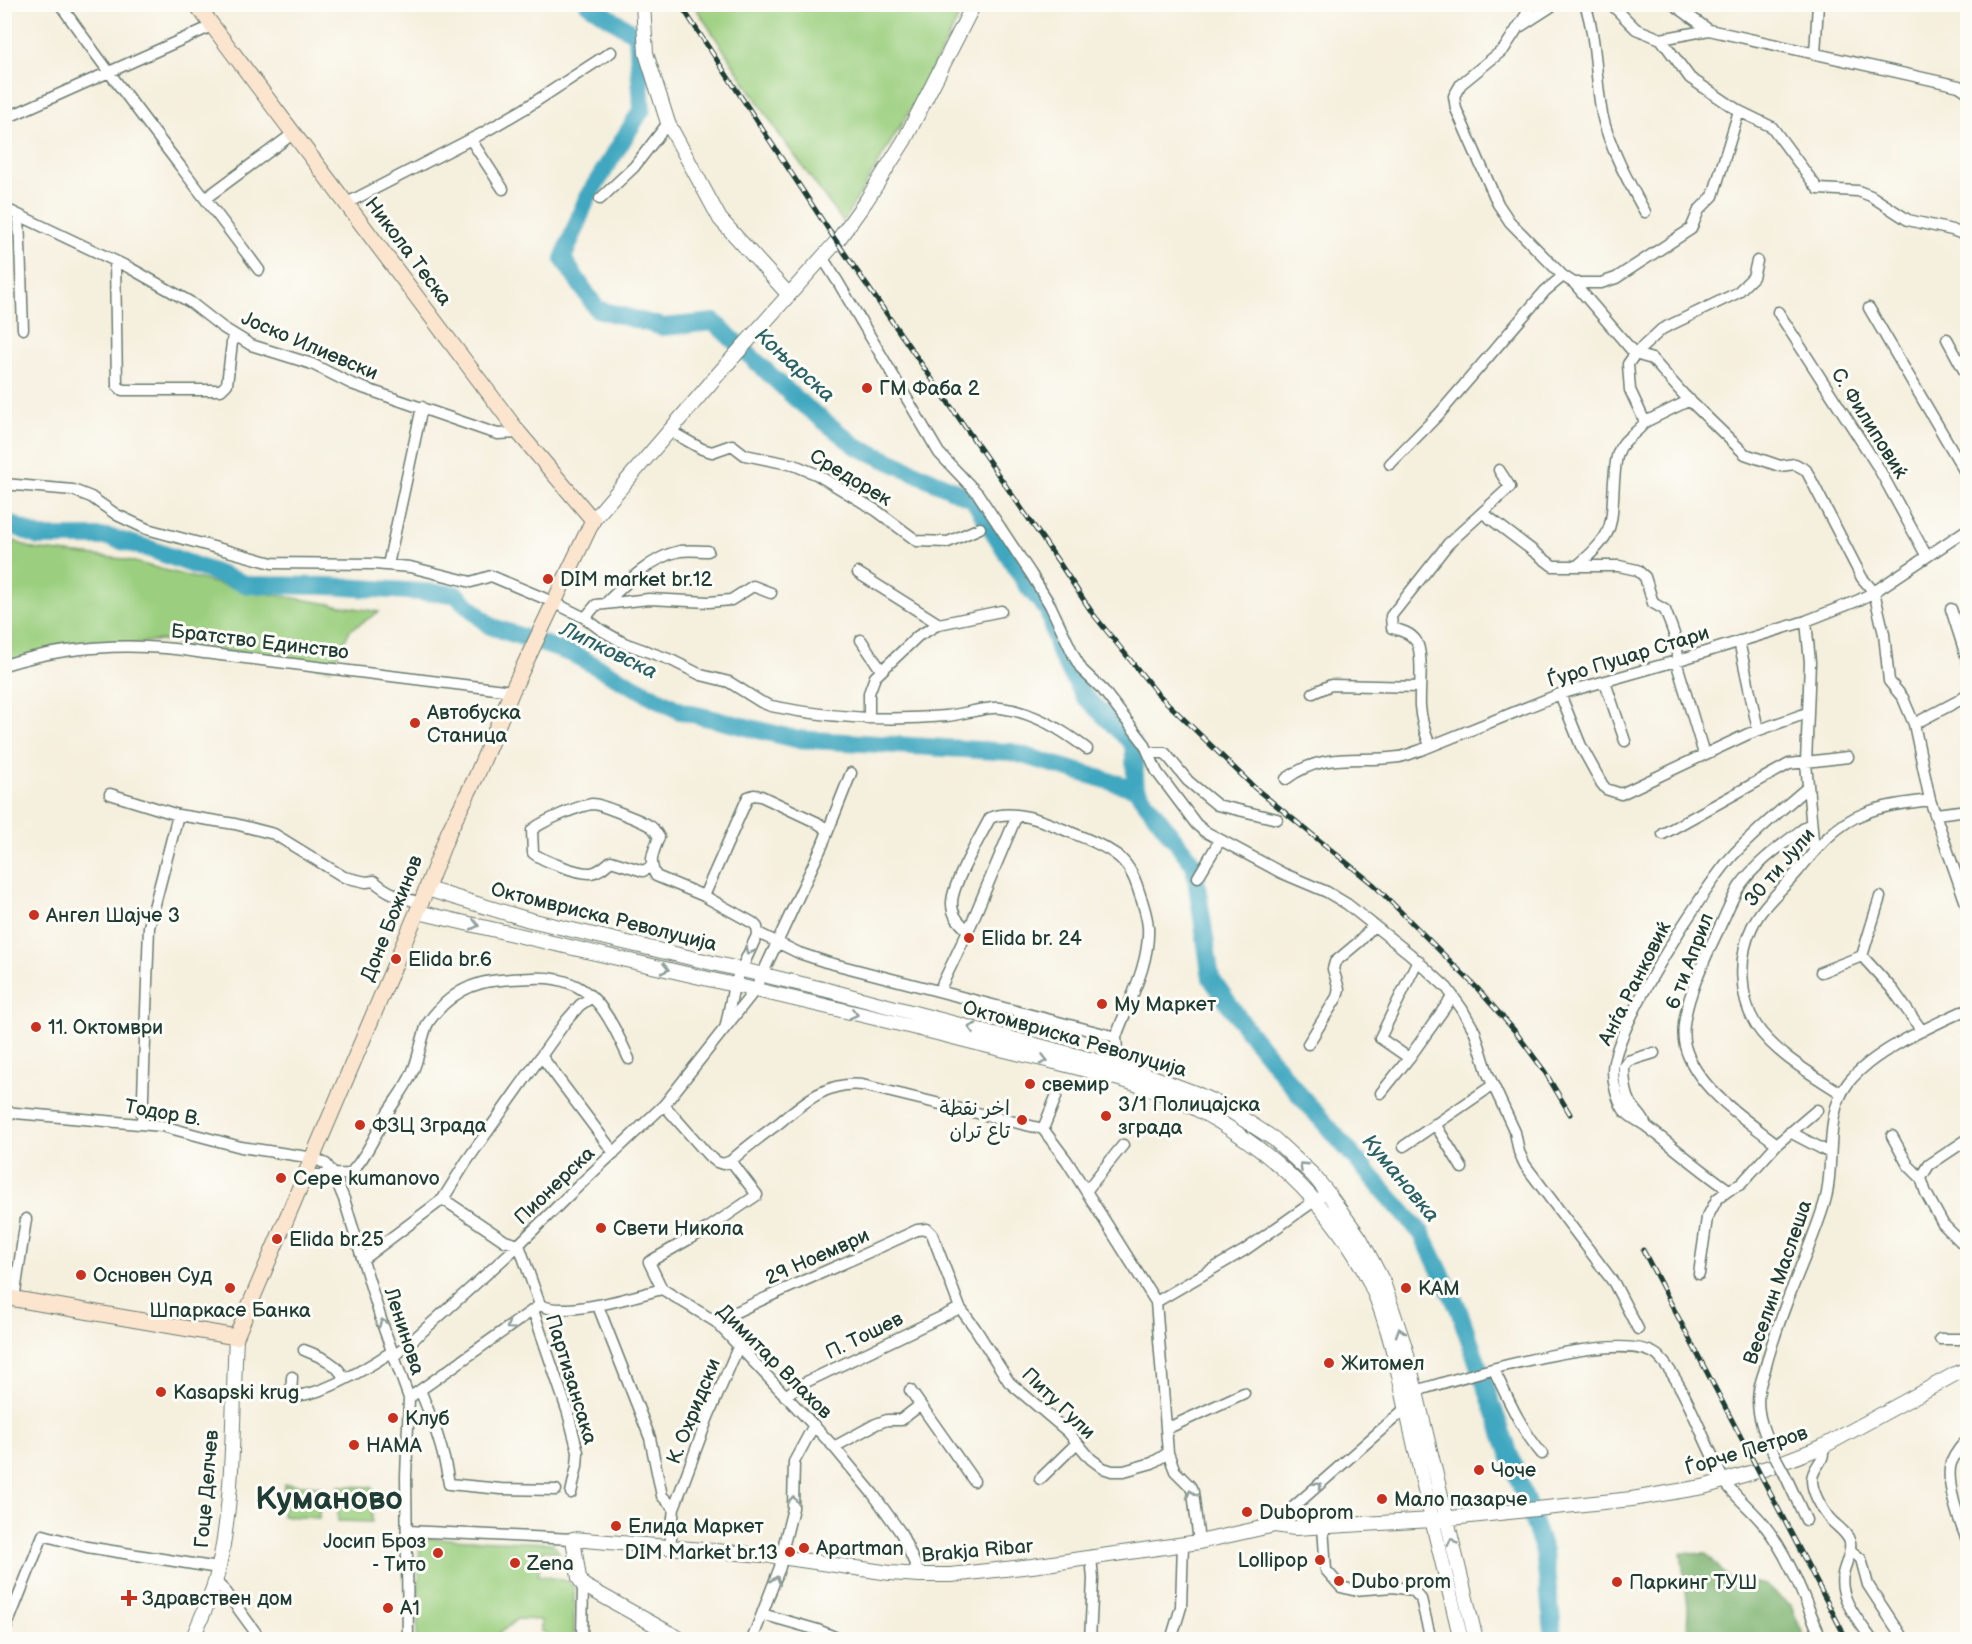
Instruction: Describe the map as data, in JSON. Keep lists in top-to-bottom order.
{
  "streets": {
    "main road": ["Никола Теска", "Доне Божинов"],
    "street": [
      "Јоско Илиевски",
      "С. Филиповиќ",
      "Средорек",
      "Братство Единство",
      "Ѓуро Пуцар Стари",
      "30 ти Јули",
      "Октомвриска Револуција",
      "6 ти Април",
      "Анѓа Ранковиќ",
      "Тодор В.",
      "Пионерска",
      "29 Ноември",
      "Веселин Маслеша",
      "Ленинова",
      "П. Тошев",
      "Димитар Влахов",
      "Партизансака",
      "Питу Гули",
      "К. Охридски",
      "Ѓорче Петров",
      "Гоце Делчев",
      "Brakja Ribar"
    ]
  },
  "crossings": [
    ["Никола Теска", "Јоско Илиевски"],
    ["Никола Теска", "Доне Божинов"],
    ["С. Филиповиќ", "Ѓуро Пуцар Стари"],
    ["Братство Единство", "Доне Божинов"],
    ["30 ти Јули", "Веселин Маслеша"],
    ["Октомвриска Револуција", "Доне Божинов"],
    ["Октомвриска Револуција", "Пионерска"],
    ["Октомвриска Револуција", "Ѓорче Петров"],
    ["Доне Божинов", "Тодор В."],
    ["Доне Божинов", "Ленинова"],
    ["Доне Божинов", "Гоце Делчев"],
    ["Тодор В.", "Ленинова"],
    ["Пионерска", "Ленинова"],
    ["Пионерска", "Партизансака"],
    ["29 Ноември", "Димитар Влахов"],
    ["29 Ноември", "Питу Гули"],
    ["П. Тошев", "Димитар Влахов"],
    ["П. Тошев", "Питу Гули"],
    ["Димитар Влахов", "К. Охридски"],
    ["Димитар Влахов", "Brakja Ribar"],
    ["К. Охридски", "Brakja Ribar"],
    ["Ѓорче Петров", "Brakja Ribar"]
  ],
  "districts": ["Куманово"],
  "water": ["Коњарска", "Липковска", "Кумановка"],
  "places": {
    "other": [
      "ГМ Фаба 2",
      "DIM market br.12",
      "Автобуска Станица",
      "Ангел Шајче 3",
      "Elida br. 24",
      "Elida br.6",
      "Му Маркет",
      "11. Октомври",
      "свемир",
      "3/1 Полицајска зграда",
      "اخر نقطة تاع تران",
      "ФЗЦ Зграда",
      "Cepe kumanovo",
      "Свети Никола",
      "Elida br.25",
      "Основен Суд",
      "Шпаркасе Банка",
      "КАМ",
      "Житомел",
      "Kasapski krug",
      "Клуб",
      "НАМА",
      "Чоче",
      "Мало пазарче",
      "Duboprom",
      "Елида Маркет",
      "Apartman",
      "DIM Market br.13",
      "Јосип Броз - Тито",
      "Lollipop",
      "Zena",
      "Dubo prom",
      "Паркинг ТУШ",
      "A1"
    ],
    "health": ["Здравствен дом"]
  }
}
